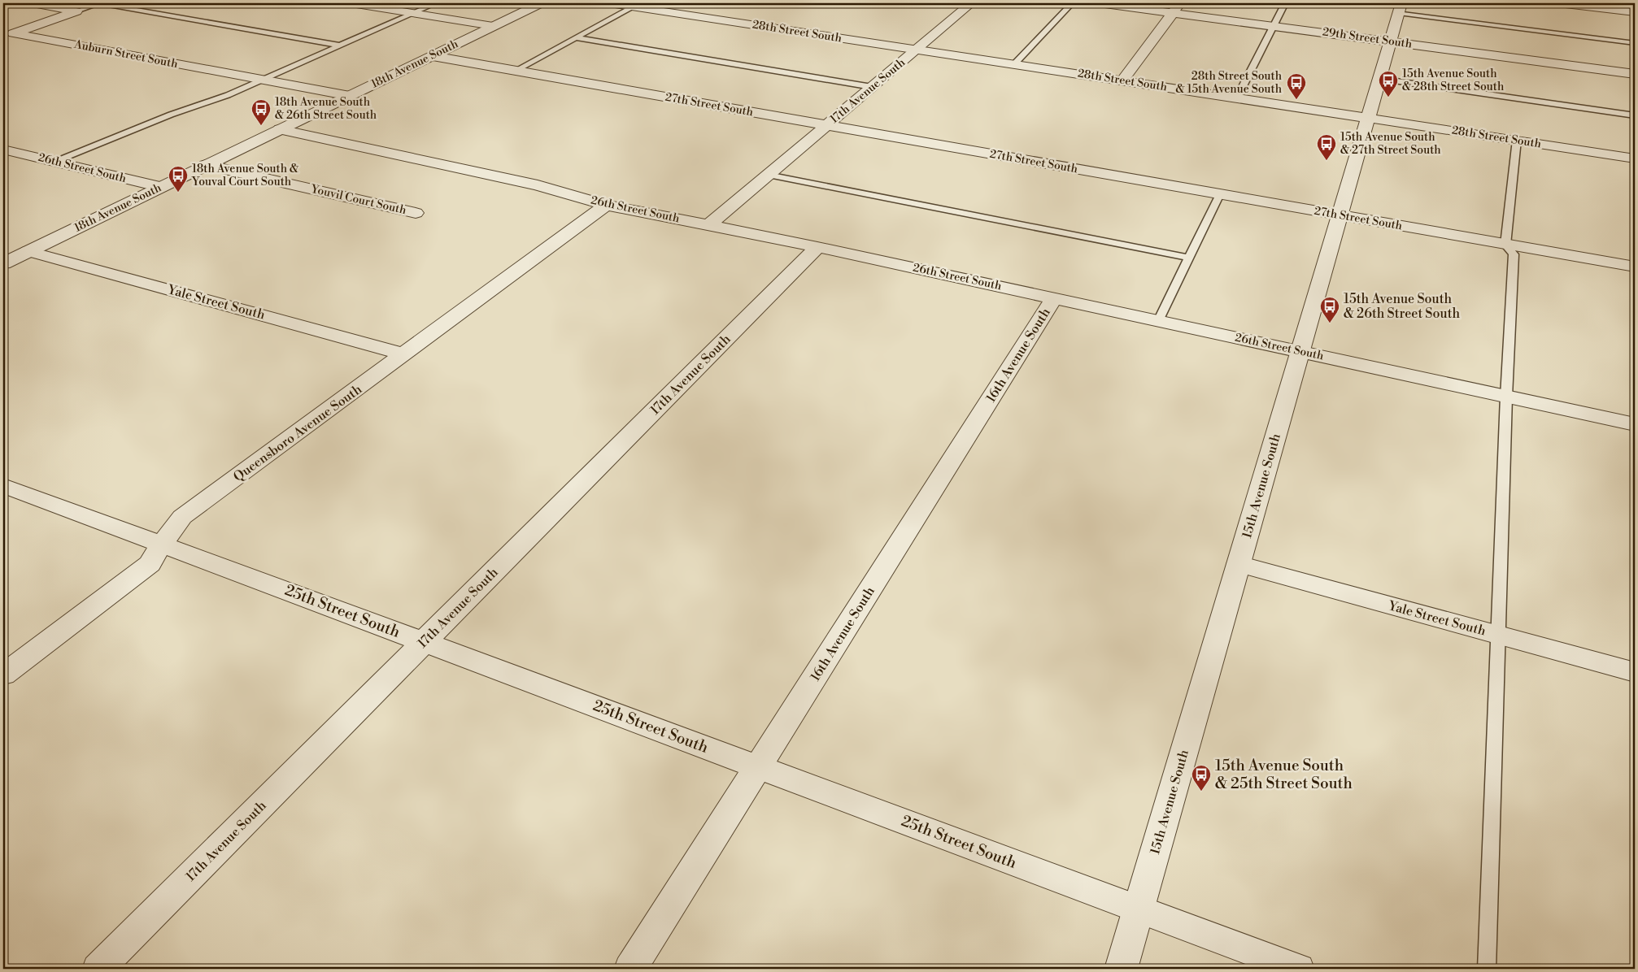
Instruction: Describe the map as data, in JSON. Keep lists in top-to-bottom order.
{
  "streets": {
    "street": [
      "28th Street South",
      "29th Street South",
      "Auburn Street South",
      "18th Avenue South",
      "17th Avenue South",
      "27th Street South",
      "26th Street South",
      "Youvil Court South",
      "Yale Street South",
      "16th Avenue South",
      "Queensboro Avenue South",
      "15th Avenue South",
      "25th Street South"
    ]
  },
  "crossings": [
    ["28th Street South", "17th Avenue South"],
    ["28th Street South", "15th Avenue South"],
    ["29th Street South", "15th Avenue South"],
    ["Auburn Street South", "18th Avenue South"],
    ["18th Avenue South", "27th Street South"],
    ["18th Avenue South", "26th Street South"],
    ["18th Avenue South", "Youvil Court South"],
    ["18th Avenue South", "Yale Street South"],
    ["17th Avenue South", "27th Street South"],
    ["17th Avenue South", "26th Street South"],
    ["17th Avenue South", "25th Street South"],
    ["27th Street South", "15th Avenue South"],
    ["26th Street South", "16th Avenue South"],
    ["26th Street South", "Queensboro Avenue South"],
    ["26th Street South", "15th Avenue South"],
    ["Yale Street South", "Queensboro Avenue South"],
    ["Yale Street South", "15th Avenue South"],
    ["16th Avenue South", "25th Street South"],
    ["Queensboro Avenue South", "25th Street South"],
    ["15th Avenue South", "25th Street South"]
  ],
  "places": {
    "bus stop": [
      "15th Avenue South & 28th Street South",
      "28th Street South & 15th Avenue South",
      "18th Avenue South & 26th Street South",
      "15th Avenue South & 27th Street South",
      "18th Avenue South & Youval Court South",
      "15th Avenue South & 26th Street South",
      "15th Avenue South & 25th Street South"
    ]
  }
}
